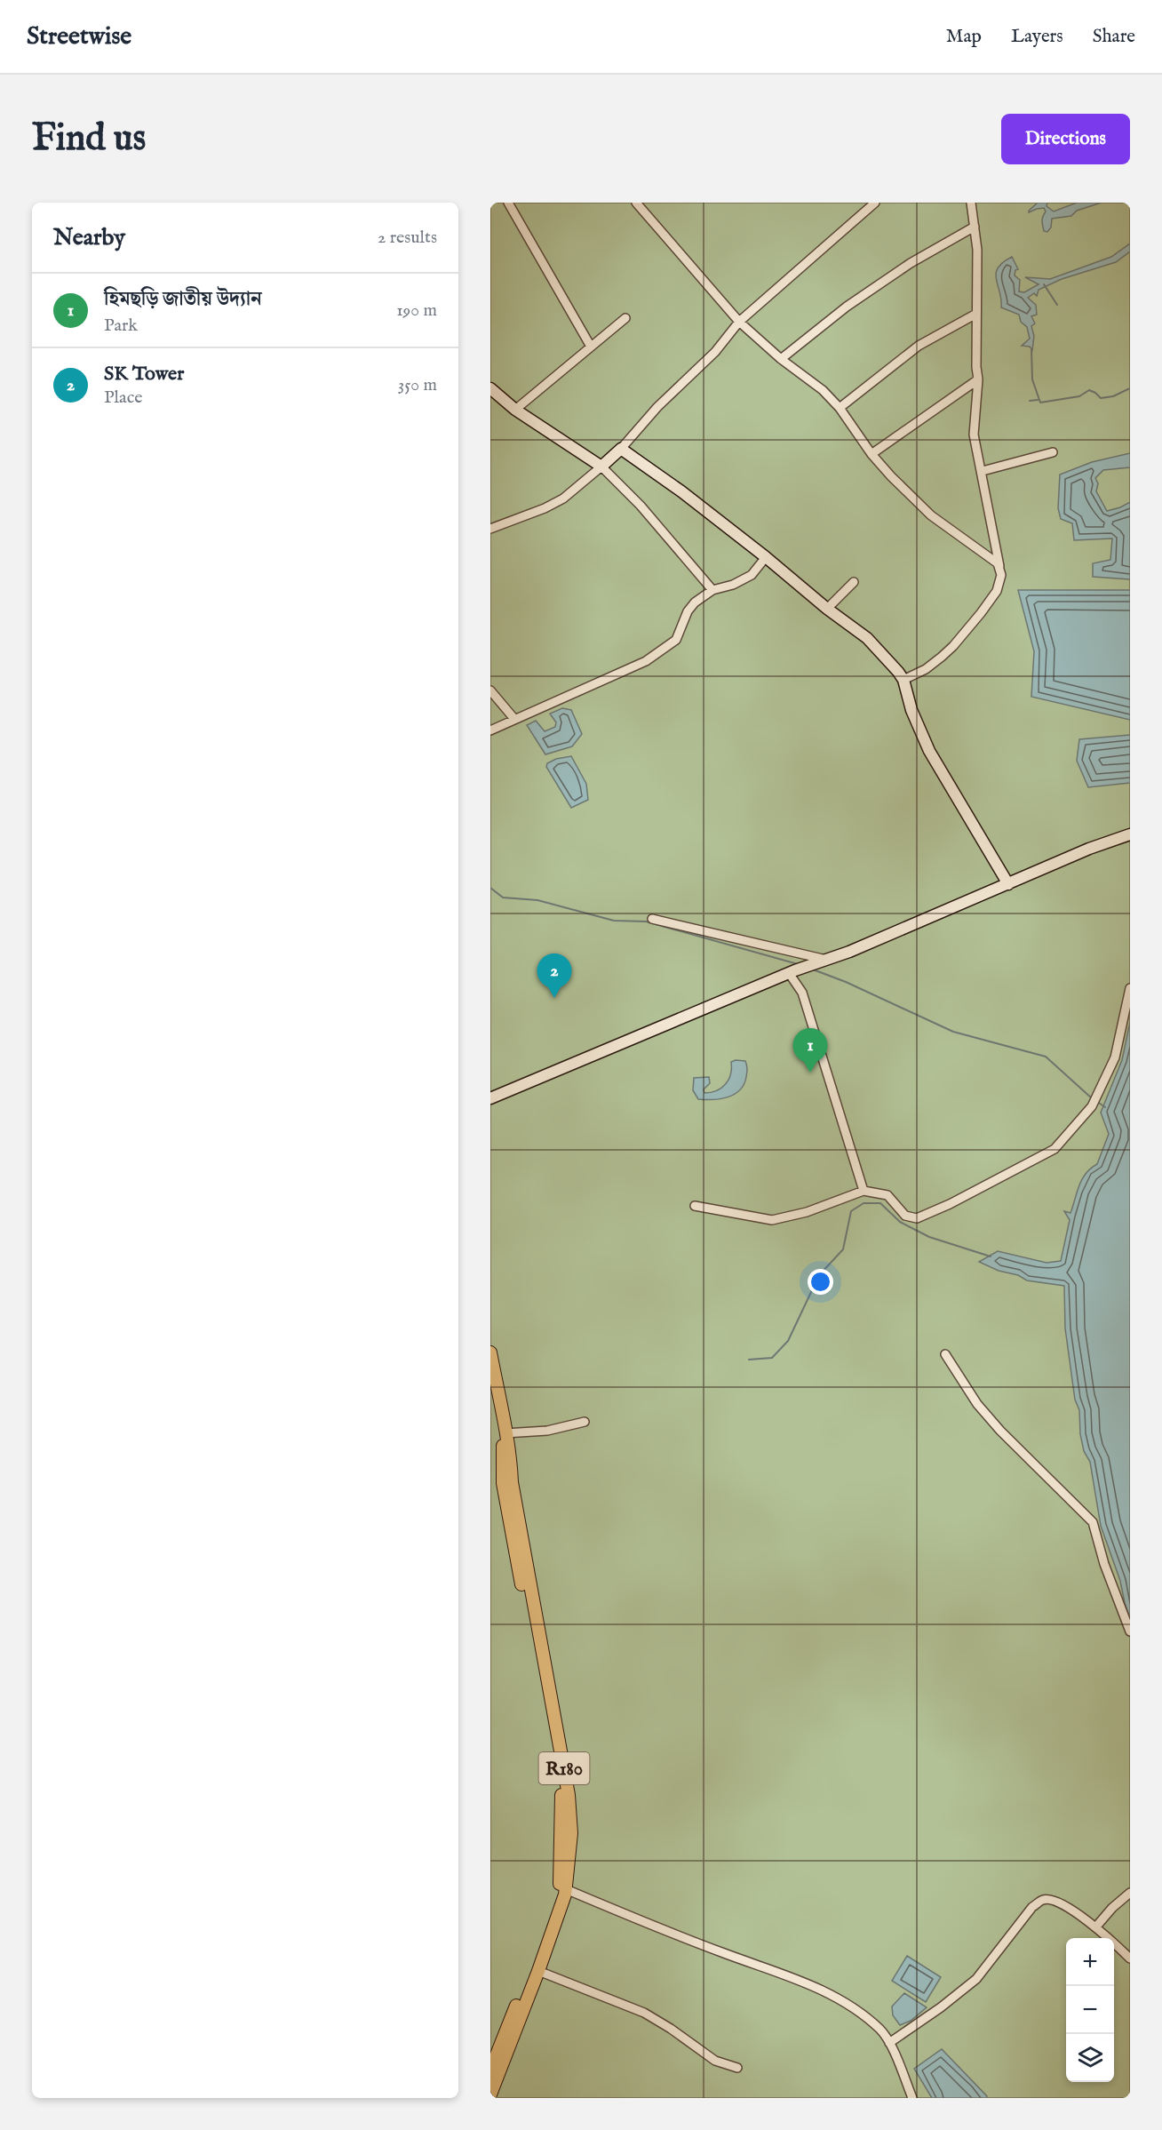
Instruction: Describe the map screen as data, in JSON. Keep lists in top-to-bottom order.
{
  "streets": {
    "main road": ["R180"]
  },
  "page": {
    "header": "Streetwise",
    "nav": ["Map", "Layers", "Share"],
    "buttons": "Directions",
    "title": "Find us",
    "heading": ["Nearby", "2 results"],
    "list": [
      {
        "mark": "1",
        "name": "হিমছড়ি জাতীয় উদ্যান",
        "note": "Park",
        "value": "190 m"
      },
      {
        "mark": "2",
        "name": "SK Tower",
        "note": "Place",
        "value": "350 m"
      }
    ],
    "pins": ["2", "1"],
    "map_buttons": ["+", "−"]
  }
}
